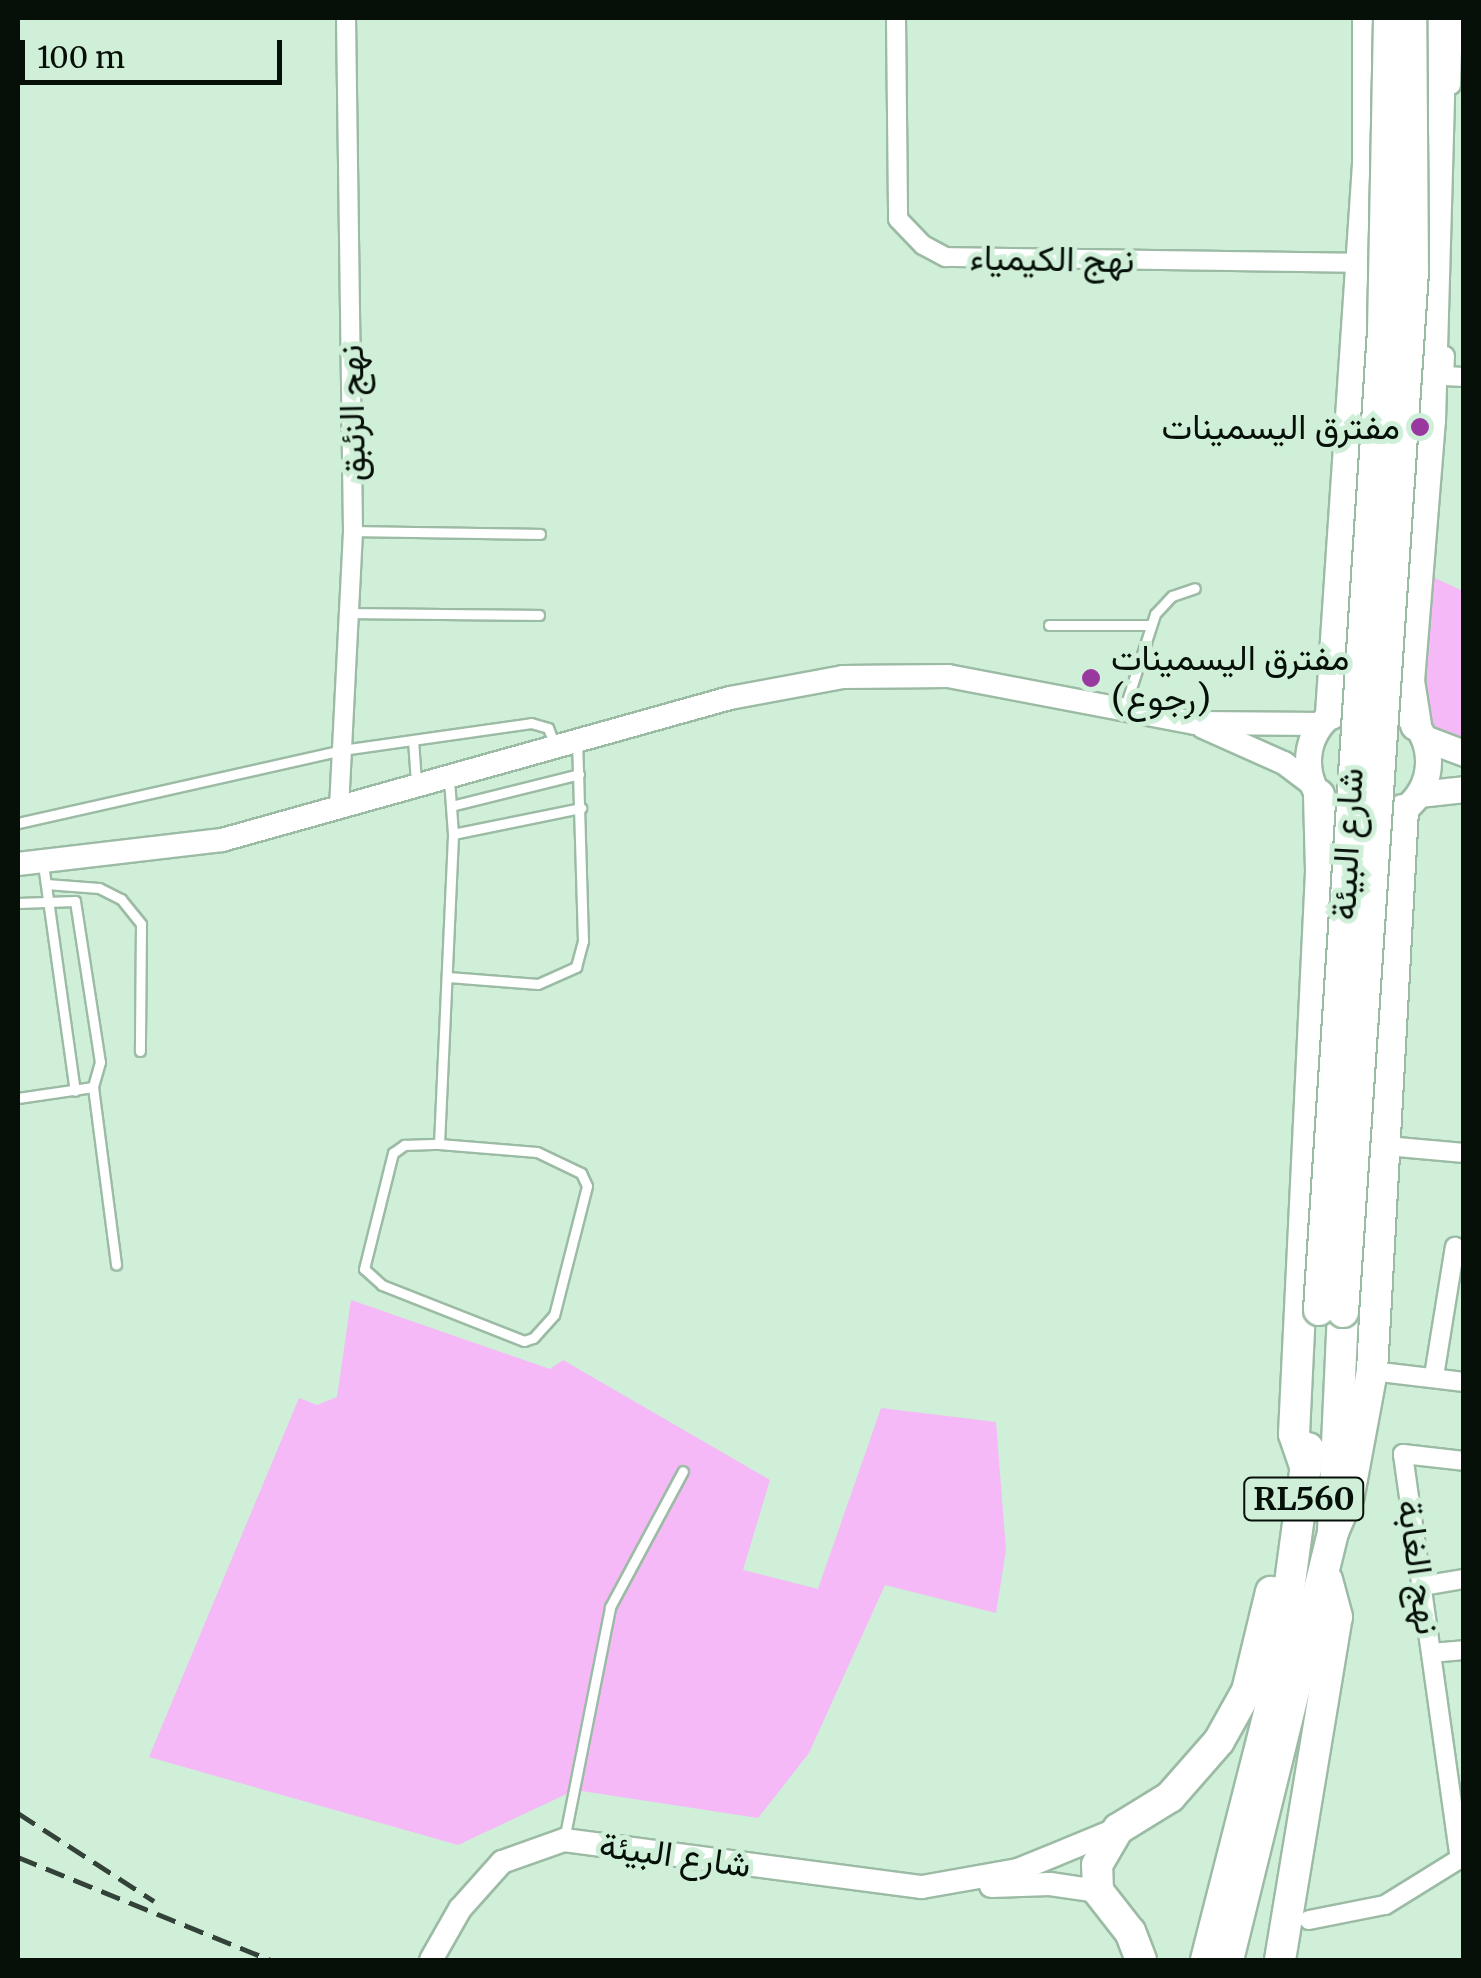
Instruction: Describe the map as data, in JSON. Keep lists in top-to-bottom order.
{
  "streets": {
    "highway": ["شارع البيئة", "RL560"],
    "street": ["نهج الكيمياء", "نهج الزئبق", "نهج الغابة"]
  },
  "crossings": [
    ["شارع البيئة", "RL560"]
  ],
  "places": ["مفترق اليسمينات", "مفترق اليسمينات (رجوع)"],
  "scale_bar": "100 m"
}
